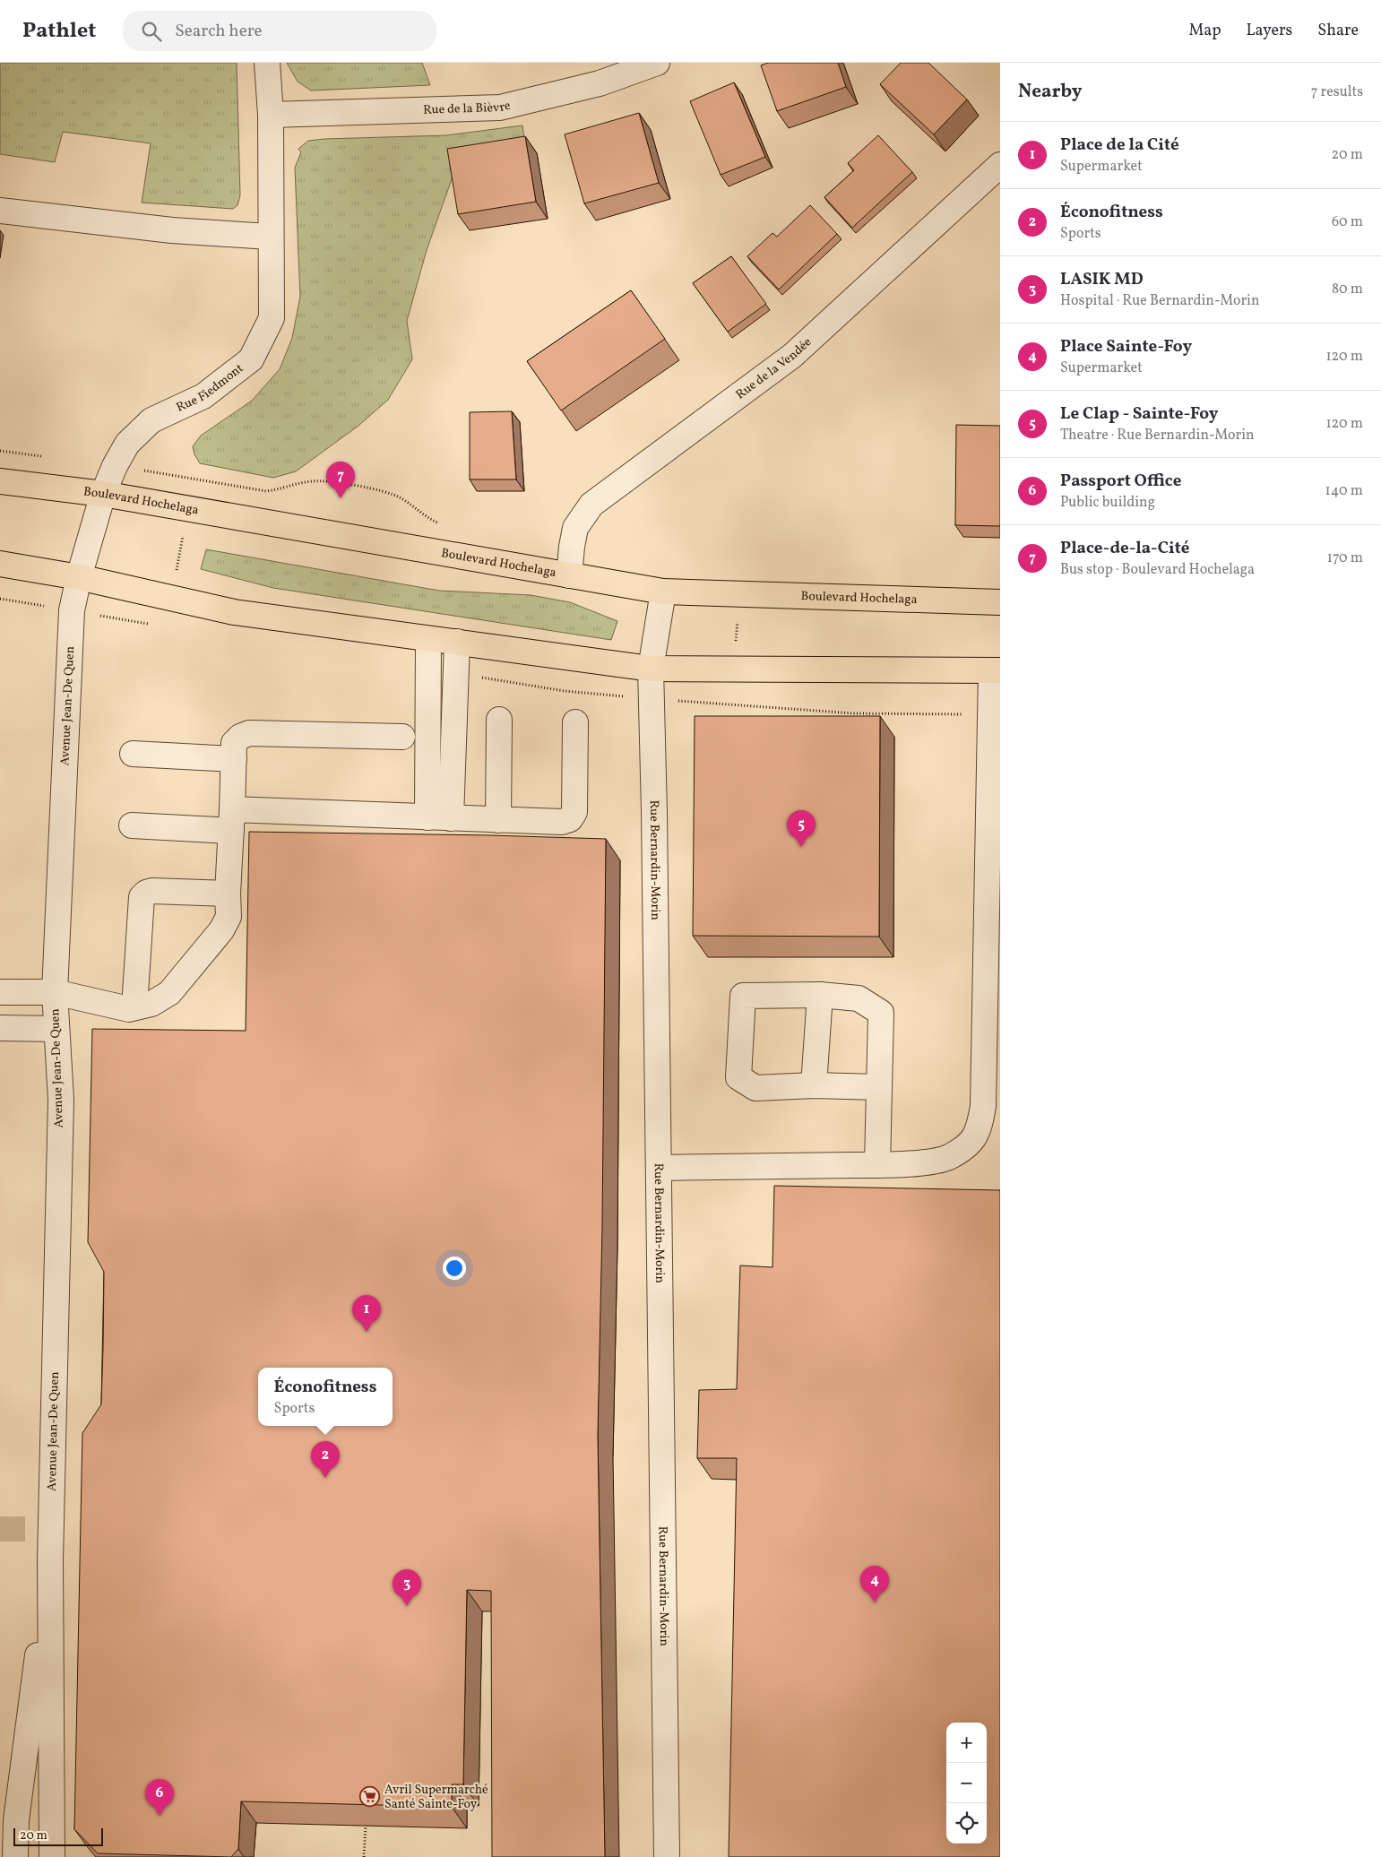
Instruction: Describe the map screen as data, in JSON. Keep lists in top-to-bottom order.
{
  "streets": {
    "main road": ["Boulevard Hochelaga"],
    "street": [
      "Rue de la Bièvre",
      "Rue de la Vendée",
      "Rue Fiedmont",
      "Avenue Jean-De Quen",
      "Rue Bernardin-Morin"
    ]
  },
  "crossings": [
    ["Rue de la Bièvre", "Rue Fiedmont"],
    ["Rue de la Vendée", "Boulevard Hochelaga"],
    ["Rue Fiedmont", "Boulevard Hochelaga"],
    ["Rue Fiedmont", "Avenue Jean-De Quen"],
    ["Boulevard Hochelaga", "Rue Bernardin-Morin"]
  ],
  "places": {
    "supermarket": ["Avril Supermarché Santé Sainte-Foy"]
  },
  "scale_bar": "20 m",
  "page": {
    "header": "Pathlet",
    "search": "Search here",
    "nav": ["Map", "Layers", "Share"],
    "heading": ["Nearby", "7 results"],
    "list": [
      {
        "mark": "1",
        "name": "Place de la Cité",
        "note": "Supermarket",
        "value": "20 m"
      },
      {
        "mark": "2",
        "name": "Éconofitness",
        "note": "Sports",
        "value": "60 m"
      },
      {
        "mark": "3",
        "name": "LASIK MD",
        "note": "Hospital · Rue Bernardin-Morin",
        "value": "80 m"
      },
      {
        "mark": "4",
        "name": "Place Sainte-Foy",
        "note": "Supermarket",
        "value": "120 m"
      },
      {
        "mark": "5",
        "name": "Le Clap - Sainte-Foy",
        "note": "Theatre · Rue Bernardin-Morin",
        "value": "120 m"
      },
      {
        "mark": "6",
        "name": "Passport Office",
        "note": "Public building",
        "value": "140 m"
      },
      {
        "mark": "7",
        "name": "Place-de-la-Cité",
        "note": "Bus stop · Boulevard Hochelaga",
        "value": "170 m"
      }
    ],
    "pins": [
      "7",
      "5",
      "1",
      "2",
      "4",
      "3",
      "6"
    ],
    "popup": ["Éconofitness", "Sports"],
    "map_buttons": ["+", "−"],
    "scale": "20 m"
  }
}
